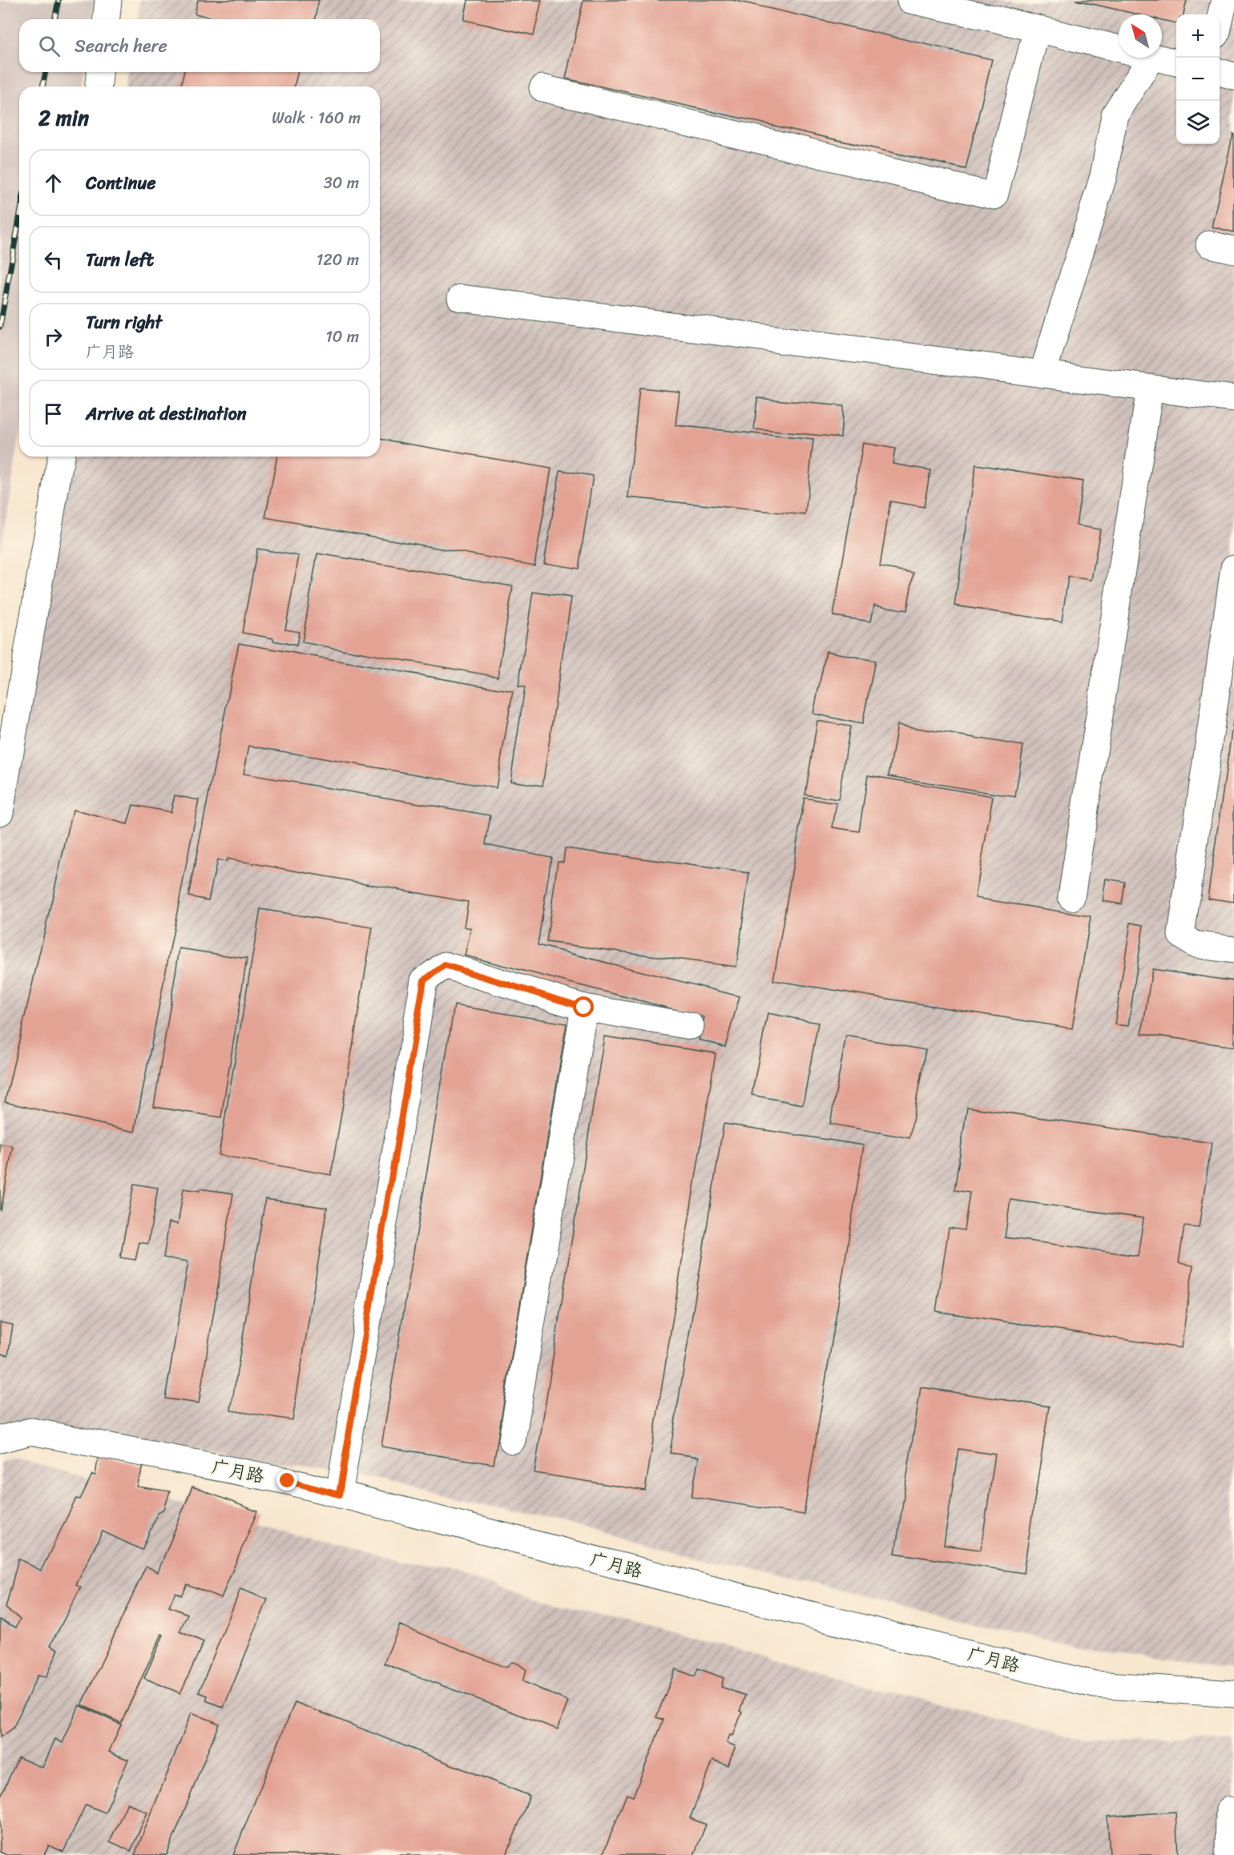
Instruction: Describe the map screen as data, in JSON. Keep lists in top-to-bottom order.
{
  "streets": {
    "street": ["广月路"]
  },
  "north": "top left",
  "page": {
    "map_buttons": ["+", "−"],
    "search": "Search here",
    "heading": ["2 min", "Walk · 160 m"],
    "list": [
      ["Continue", "30 m"],
      ["Turn left", "120 m"],
      ["Turn right", "广月路", "10 m"],
      "Arrive at destination"
    ]
  }
}
